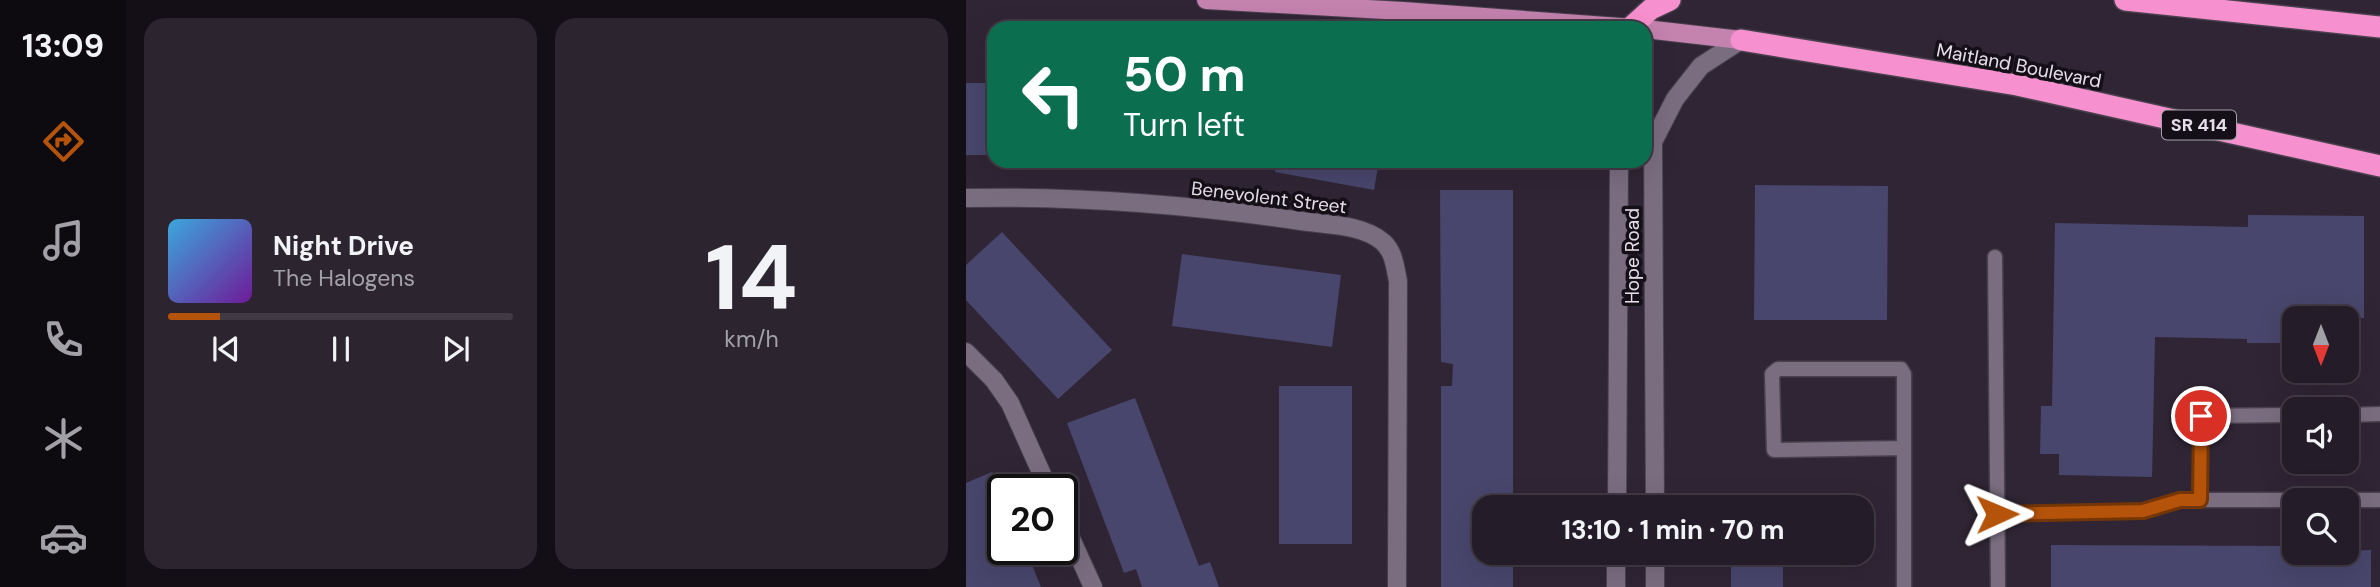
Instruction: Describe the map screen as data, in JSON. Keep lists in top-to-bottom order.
{
  "streets": {
    "highway": ["Maitland Boulevard", "SR 414"],
    "street": ["Benevolent Street", "Hope Road"]
  },
  "crossings": [
    ["Maitland Boulevard", "Hope Road"]
  ],
  "north": "bottom",
  "page": {
    "tabs": "13:09",
    "tile": ["14", "km/h"],
    "turn": ["50 m", "Turn left"],
    "song": ["Night Drive", "The Halogens"],
    "limit": "20",
    "trip": "13:10 · 1 min · 70 m"
  }
}
